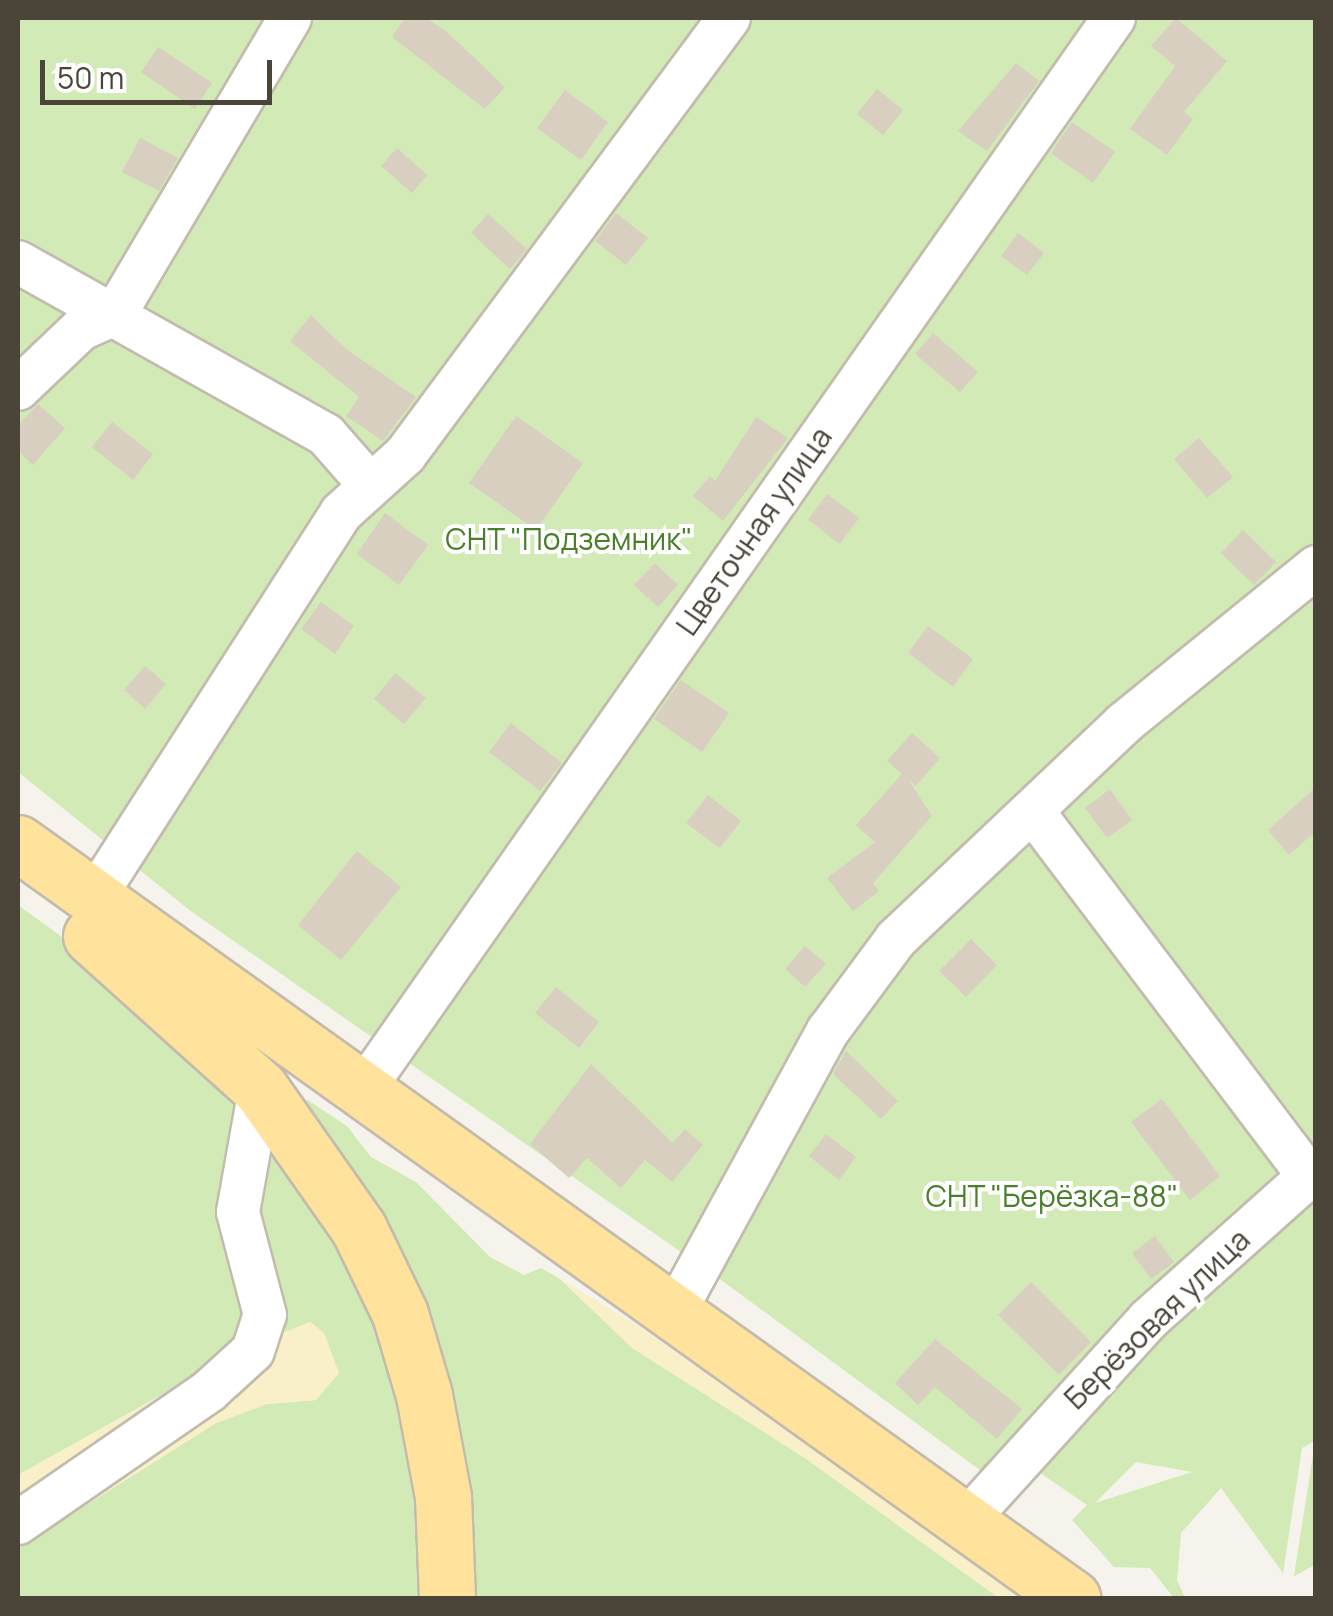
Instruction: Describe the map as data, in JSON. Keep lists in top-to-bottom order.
{
  "streets": {
    "street": ["Цветочная улица", "Берёзовая улица"]
  },
  "parks": ["СНТ \"Подземник\"", "СНТ \"Берёзка-88\""],
  "scale_bar": "50 m"
}
